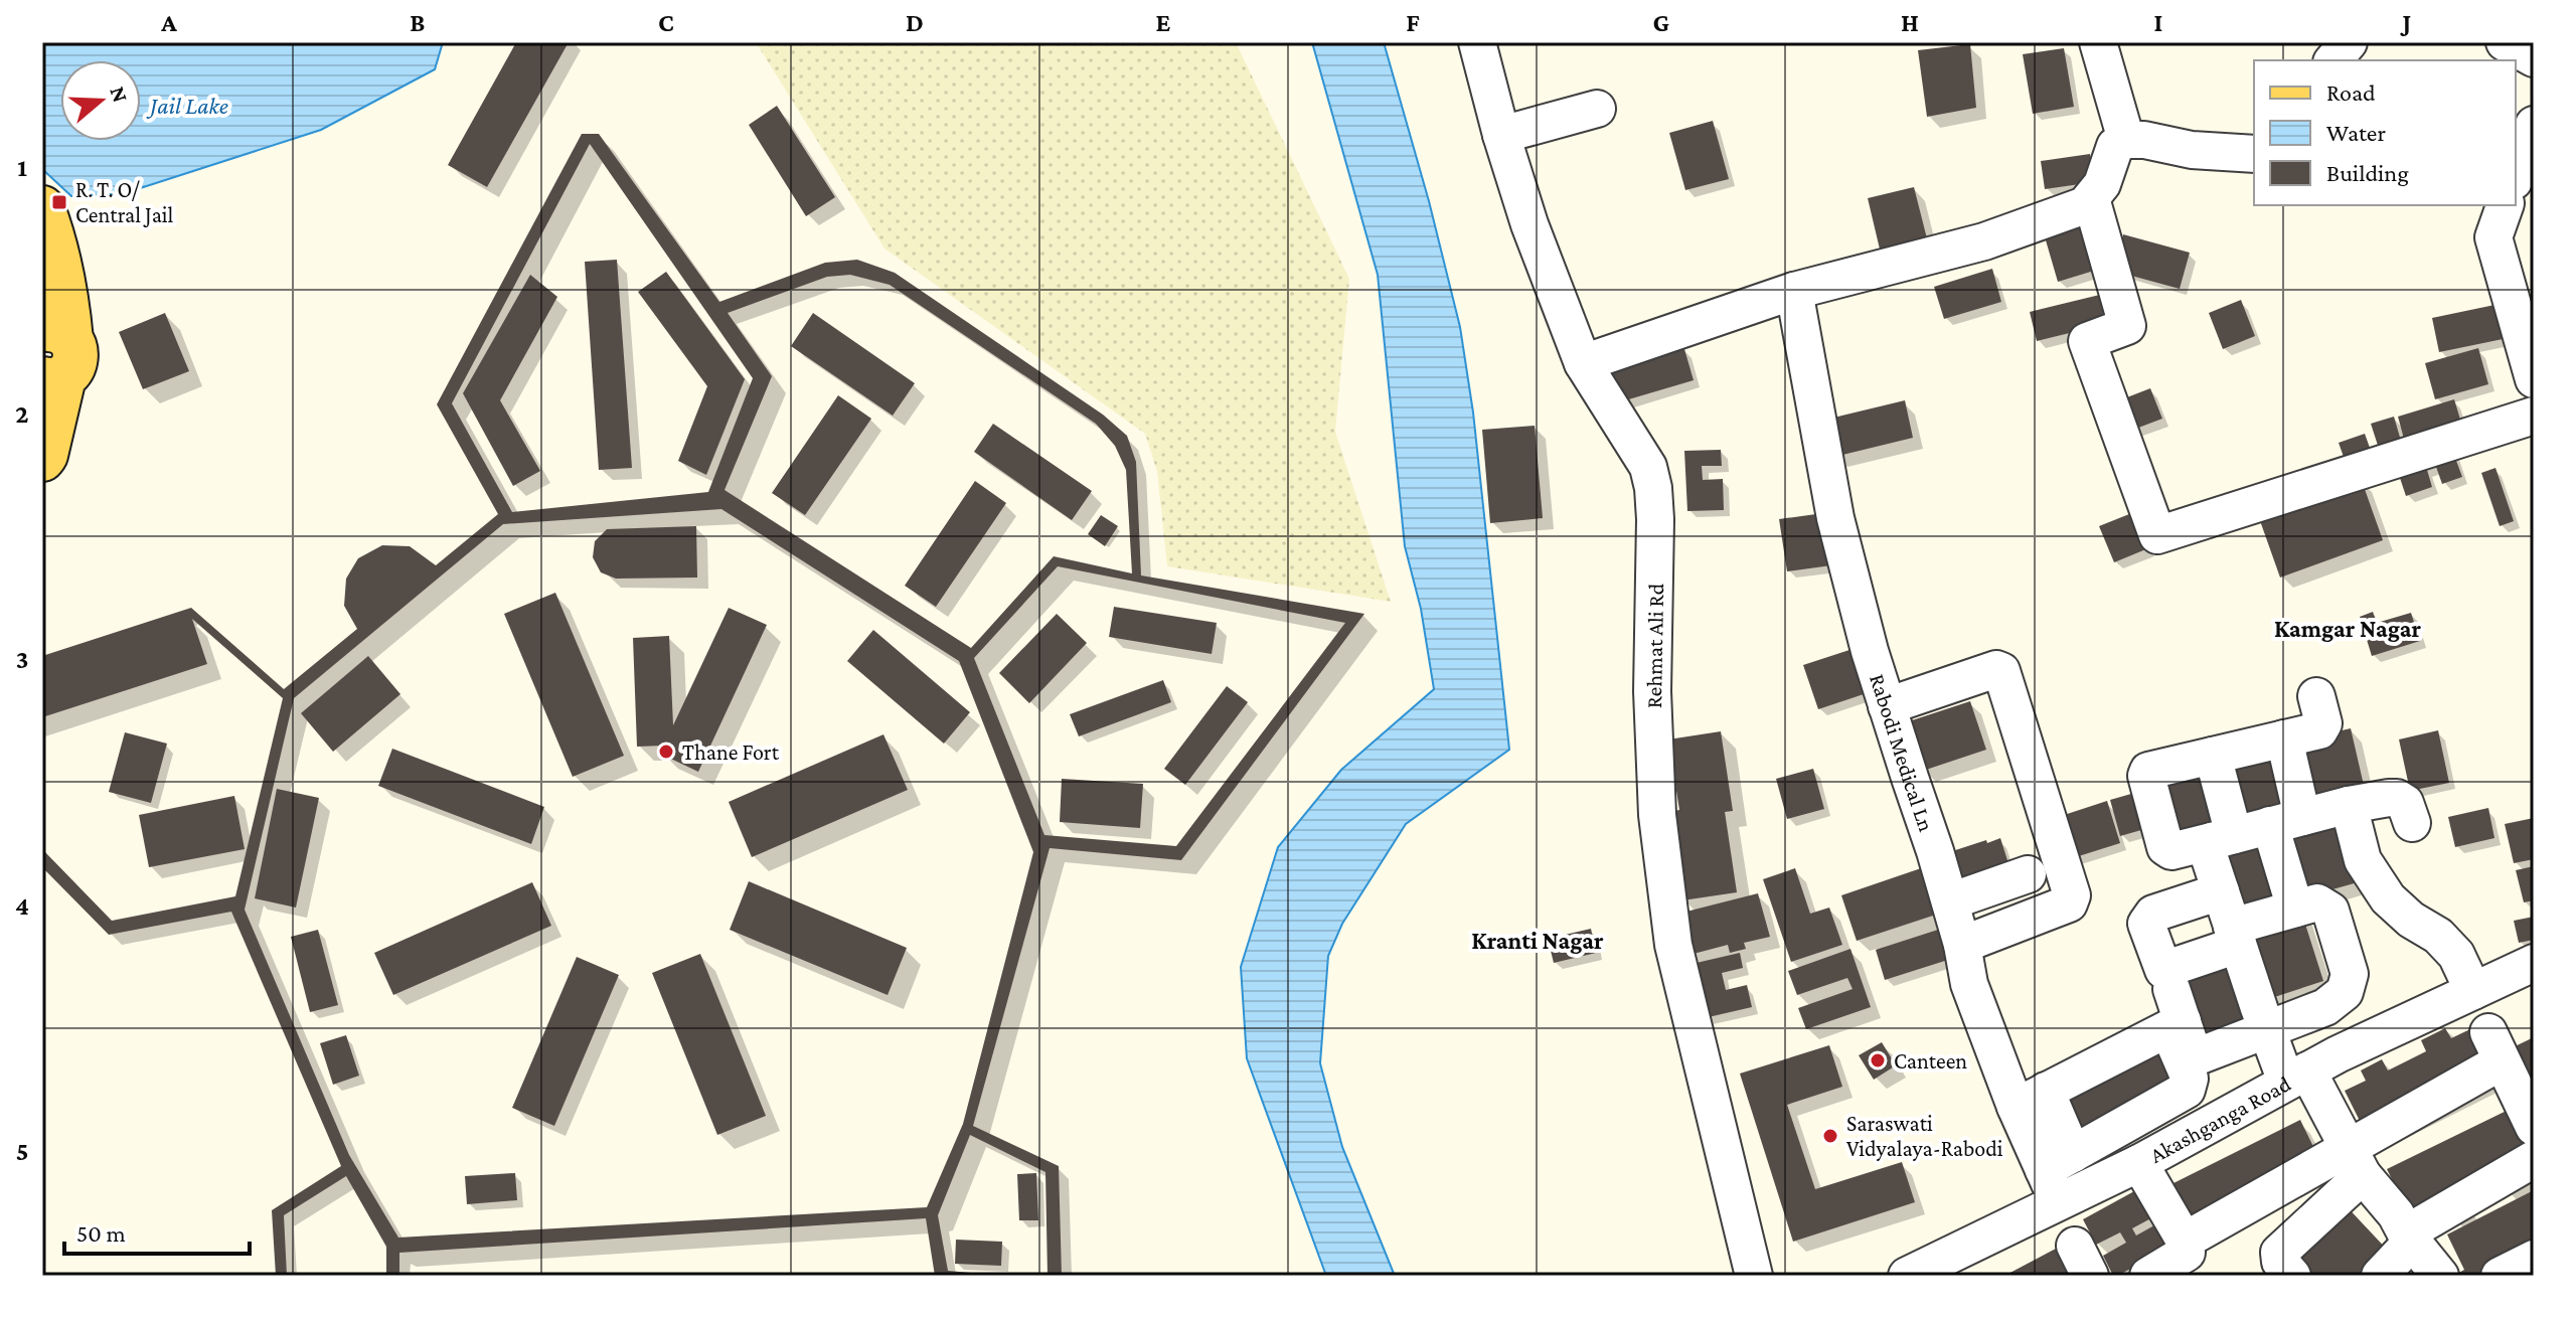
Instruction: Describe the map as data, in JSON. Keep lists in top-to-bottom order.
{
  "streets": {
    "street": ["Rehmat Ali Rd", "Rabodi Medical Ln", "Akashganga Road"]
  },
  "crossings": [
    ["Rabodi Medical Ln", "Akashganga Road"]
  ],
  "districts": ["Kamgar Nagar", "Kranti Nagar"],
  "water": ["Jail Lake"],
  "places": {
    "transit": ["R. T. O/ Central Jail"],
    "other": ["Thane Fort", "Canteen", "Saraswati Vidyalaya-Rabodi"]
  },
  "legend": ["Road", "Water", "Building"],
  "scale_bar": "50 m",
  "north": "right",
  "grid": {
    "columns": [
      "A",
      "B",
      "C",
      "D",
      "E",
      "F",
      "G",
      "H",
      "I",
      "J"
    ],
    "rows": [
      "1",
      "2",
      "3",
      "4",
      "5"
    ]
  }
}
